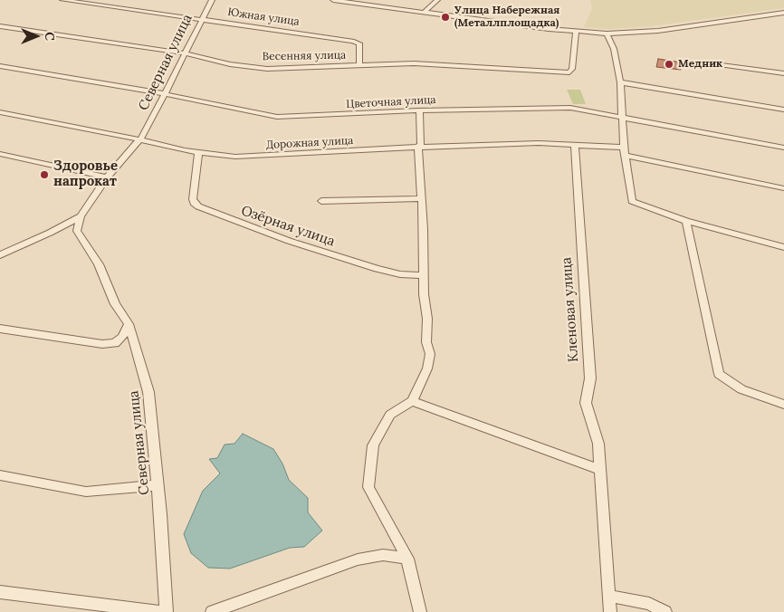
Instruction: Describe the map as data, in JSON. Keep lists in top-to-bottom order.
{
  "streets": {
    "street": [
      "Южная улица",
      "Весенняя улица",
      "Северная улица",
      "Цветочная улица",
      "Дорожная улица",
      "Озёрная улица",
      "Кленовая улица"
    ]
  },
  "crossings": [
    ["Южная улица", "Весенняя улица"],
    ["Южная улица", "Северная улица"],
    ["Весенняя улица", "Северная улица"],
    ["Северная улица", "Цветочная улица"],
    ["Северная улица", "Дорожная улица"],
    ["Дорожная улица", "Озёрная улица"],
    ["Дорожная улица", "Кленовая улица"]
  ],
  "places": ["Улица Набережная (Металлплощадка)", "Медник", "Здоровье напрокат"],
  "north": "right"
}
